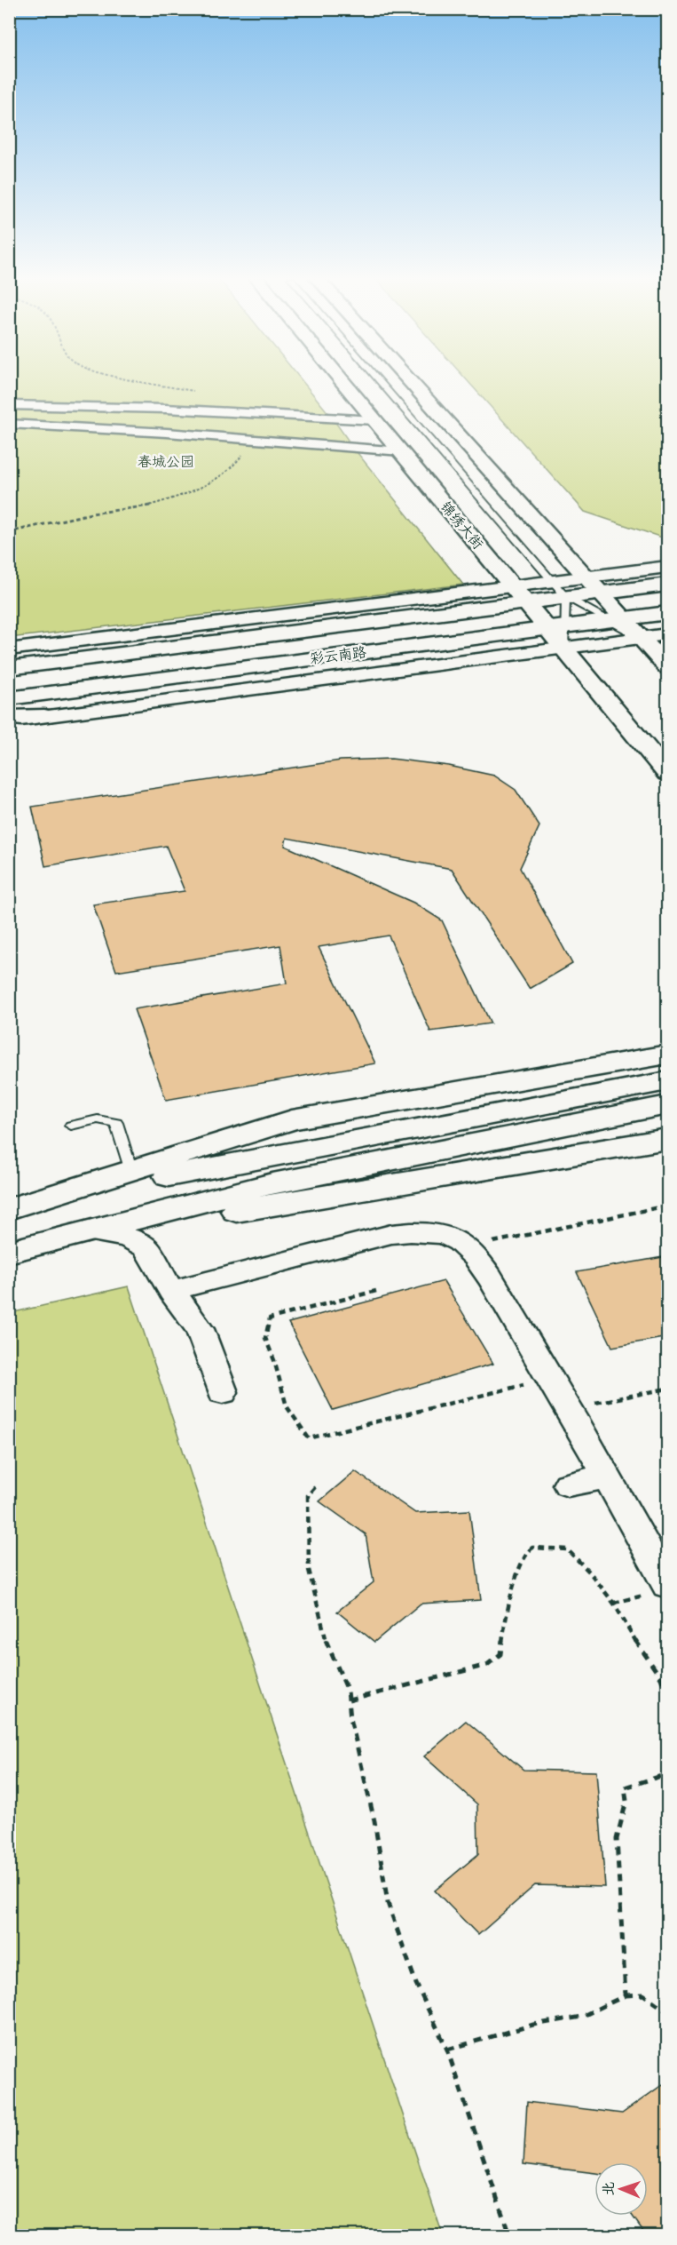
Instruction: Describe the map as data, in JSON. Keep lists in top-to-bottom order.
{
  "streets": {
    "main road": ["锦绣大街", "彩云南路"]
  },
  "crossings": [
    ["锦绣大街", "彩云南路"]
  ],
  "parks": ["春城公园"],
  "north": "left"
}
